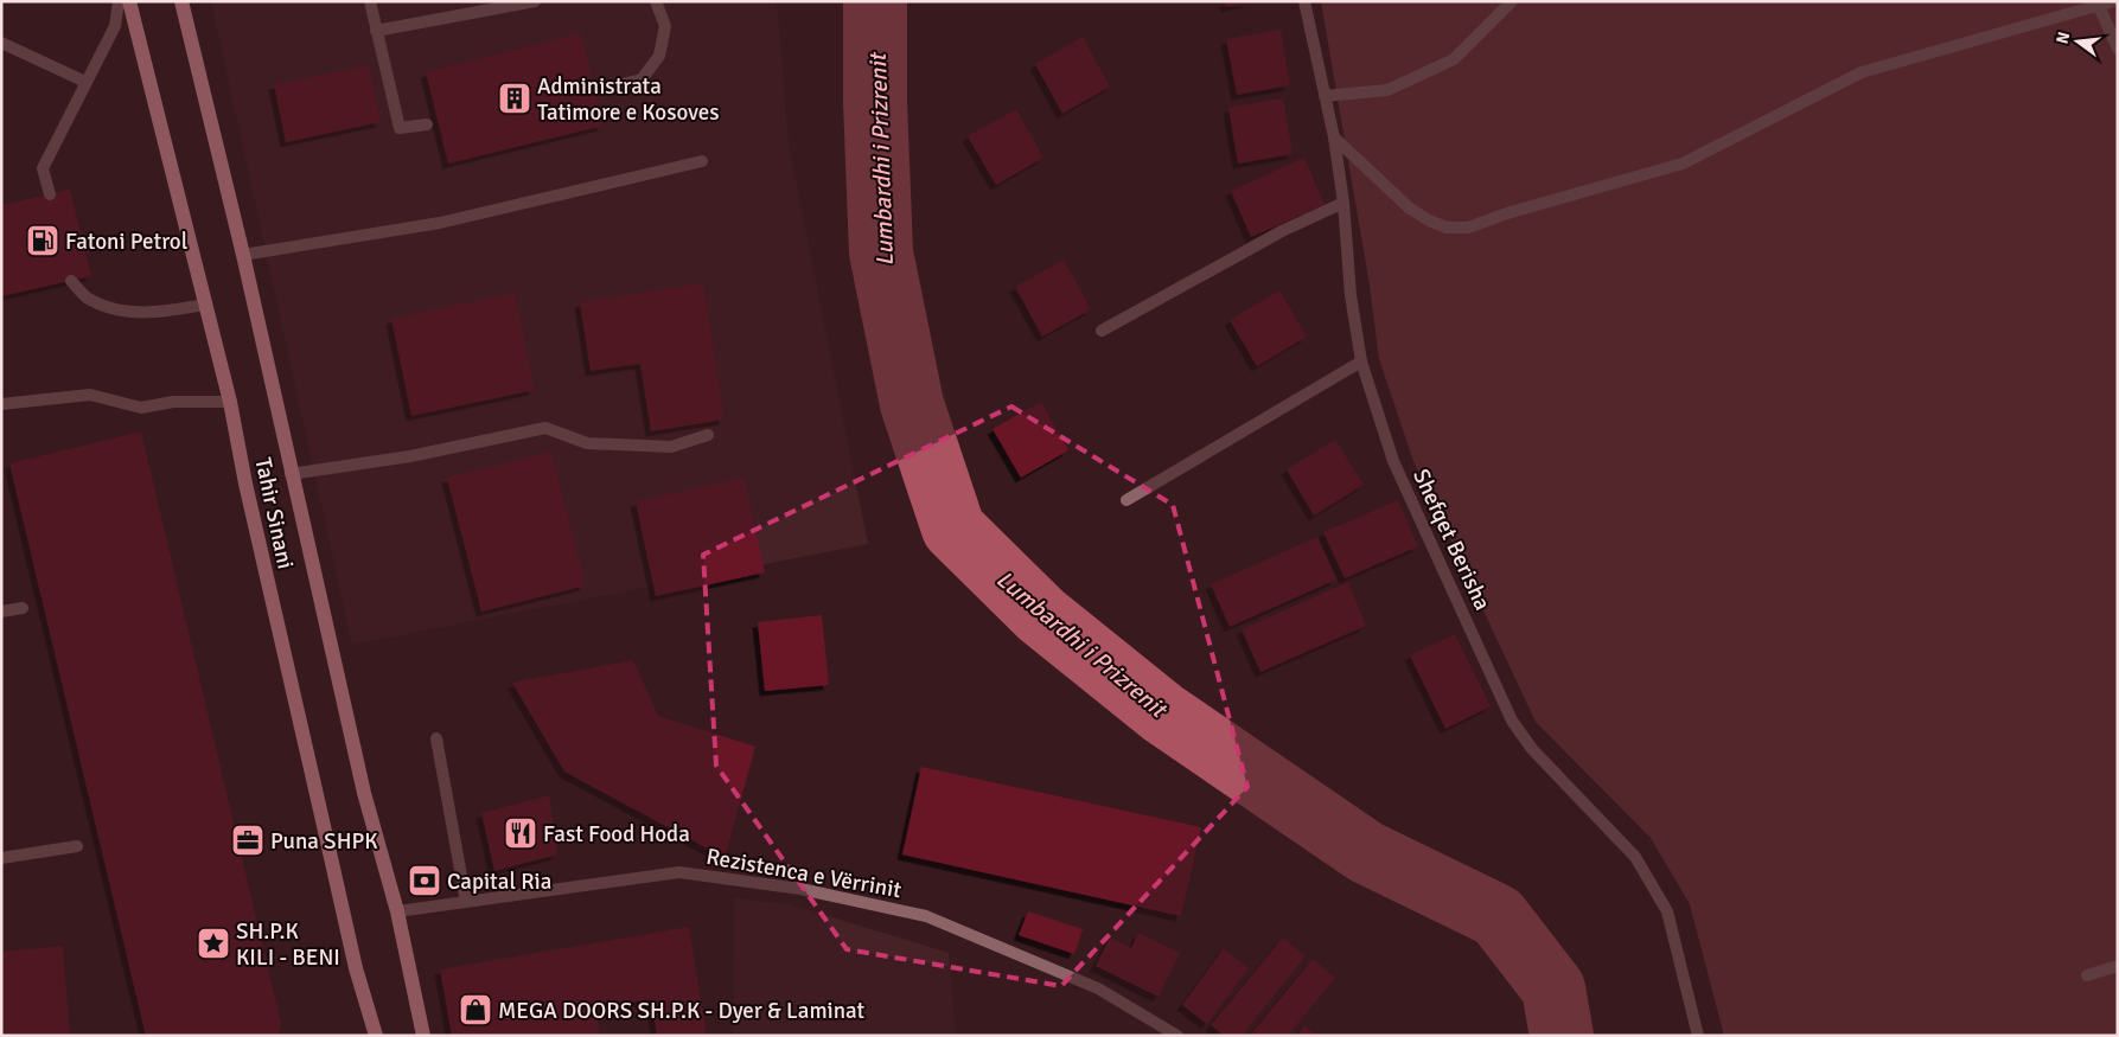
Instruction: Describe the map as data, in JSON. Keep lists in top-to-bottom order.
{
  "streets": {
    "main road": ["Tahir Sinani"],
    "street": ["Shefqet Berisha", "Rezistenca e Vërrinit"]
  },
  "crossings": [
    ["Tahir Sinani", "Rezistenca e Vërrinit"]
  ],
  "water": ["Lumbardhi i Prizrenit"],
  "places": {
    "building": ["Administrata Tatimore e Kosoves"],
    "fuel station": ["Fatoni Petrol"],
    "restaurant": ["Fast Food Hoda"],
    "office": ["Puna SHPK"],
    "bank": ["Capital Ria"],
    "place": ["SH.P.K KILI - BENI"],
    "shop": ["MEGA DOORS SH.P.K - Dyer & Laminat"]
  },
  "north": "left"
}
